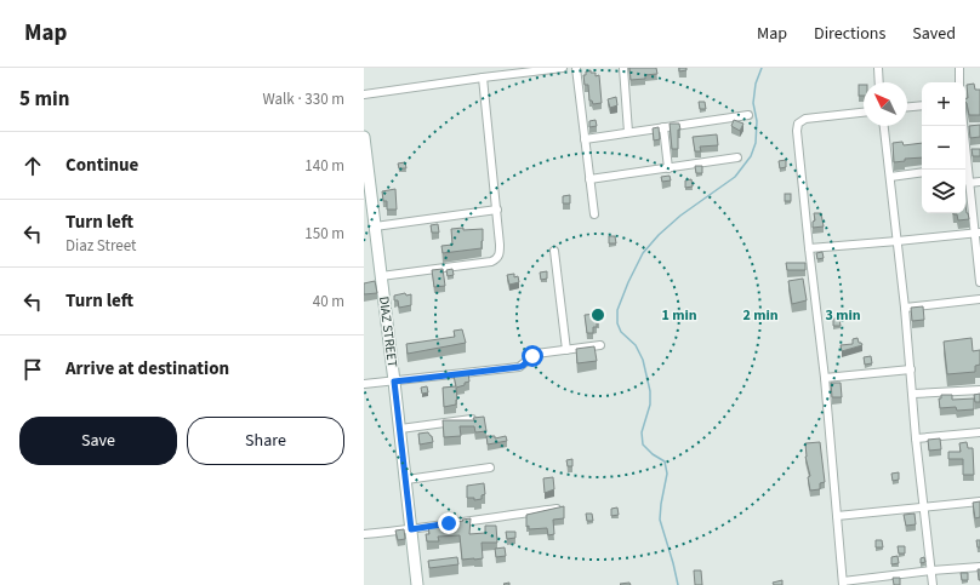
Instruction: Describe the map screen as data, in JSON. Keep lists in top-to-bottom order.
{
  "streets": {
    "main road": ["DIAZ STREET"]
  },
  "north": "top left",
  "page": {
    "header": "Map",
    "nav": ["Map", "Directions", "Saved"],
    "heading": ["5 min", "Walk · 330 m"],
    "map_buttons": ["+", "−"],
    "list": [
      ["Continue", "140 m"],
      ["Turn left", "Diaz Street", "150 m"],
      ["Turn left", "40 m"],
      "Arrive at destination"
    ],
    "buttons": ["Save", "Share"]
  },
  "rings": ["1 min", "2 min", "3 min"]
}
